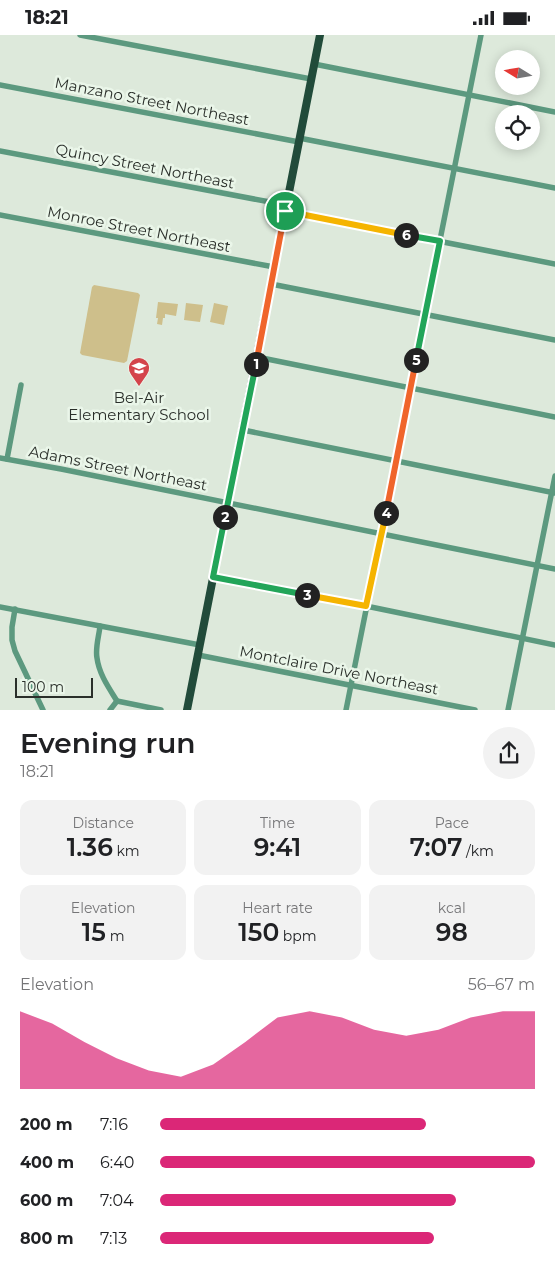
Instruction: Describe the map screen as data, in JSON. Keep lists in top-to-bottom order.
{
  "streets": {
    "street": [
      "Manzano Street Northeast",
      "Quincy Street Northeast",
      "Monroe Street Northeast",
      "Adams Street Northeast",
      "Montclaire Drive Northeast"
    ]
  },
  "places": {
    "school or university": ["Bel-Air Elementary School"]
  },
  "scale_bar": "100 m",
  "north": "left",
  "page": {
    "status": "18:21",
    "pins": [
      "6",
      "5",
      "1",
      "4",
      "2",
      "3"
    ],
    "scale": "100 m",
    "heading": ["Evening run", "18:21"],
    "stats": [
      ["Distance", "1.36 km"],
      ["Time", "9:41"],
      ["Pace", "7:07 /km"],
      ["Elevation", "15 m"],
      ["Heart rate", "150 bpm"],
      ["kcal", "98"]
    ],
    "chart": ["Elevation", "56–67 m"],
    "list": [
      {
        "name": "200 m",
        "note": "7:16"
      },
      {
        "name": "400 m",
        "note": "6:40"
      },
      {
        "name": "600 m",
        "note": "7:04"
      },
      {
        "name": "800 m",
        "note": "7:13"
      }
    ]
  }
}
